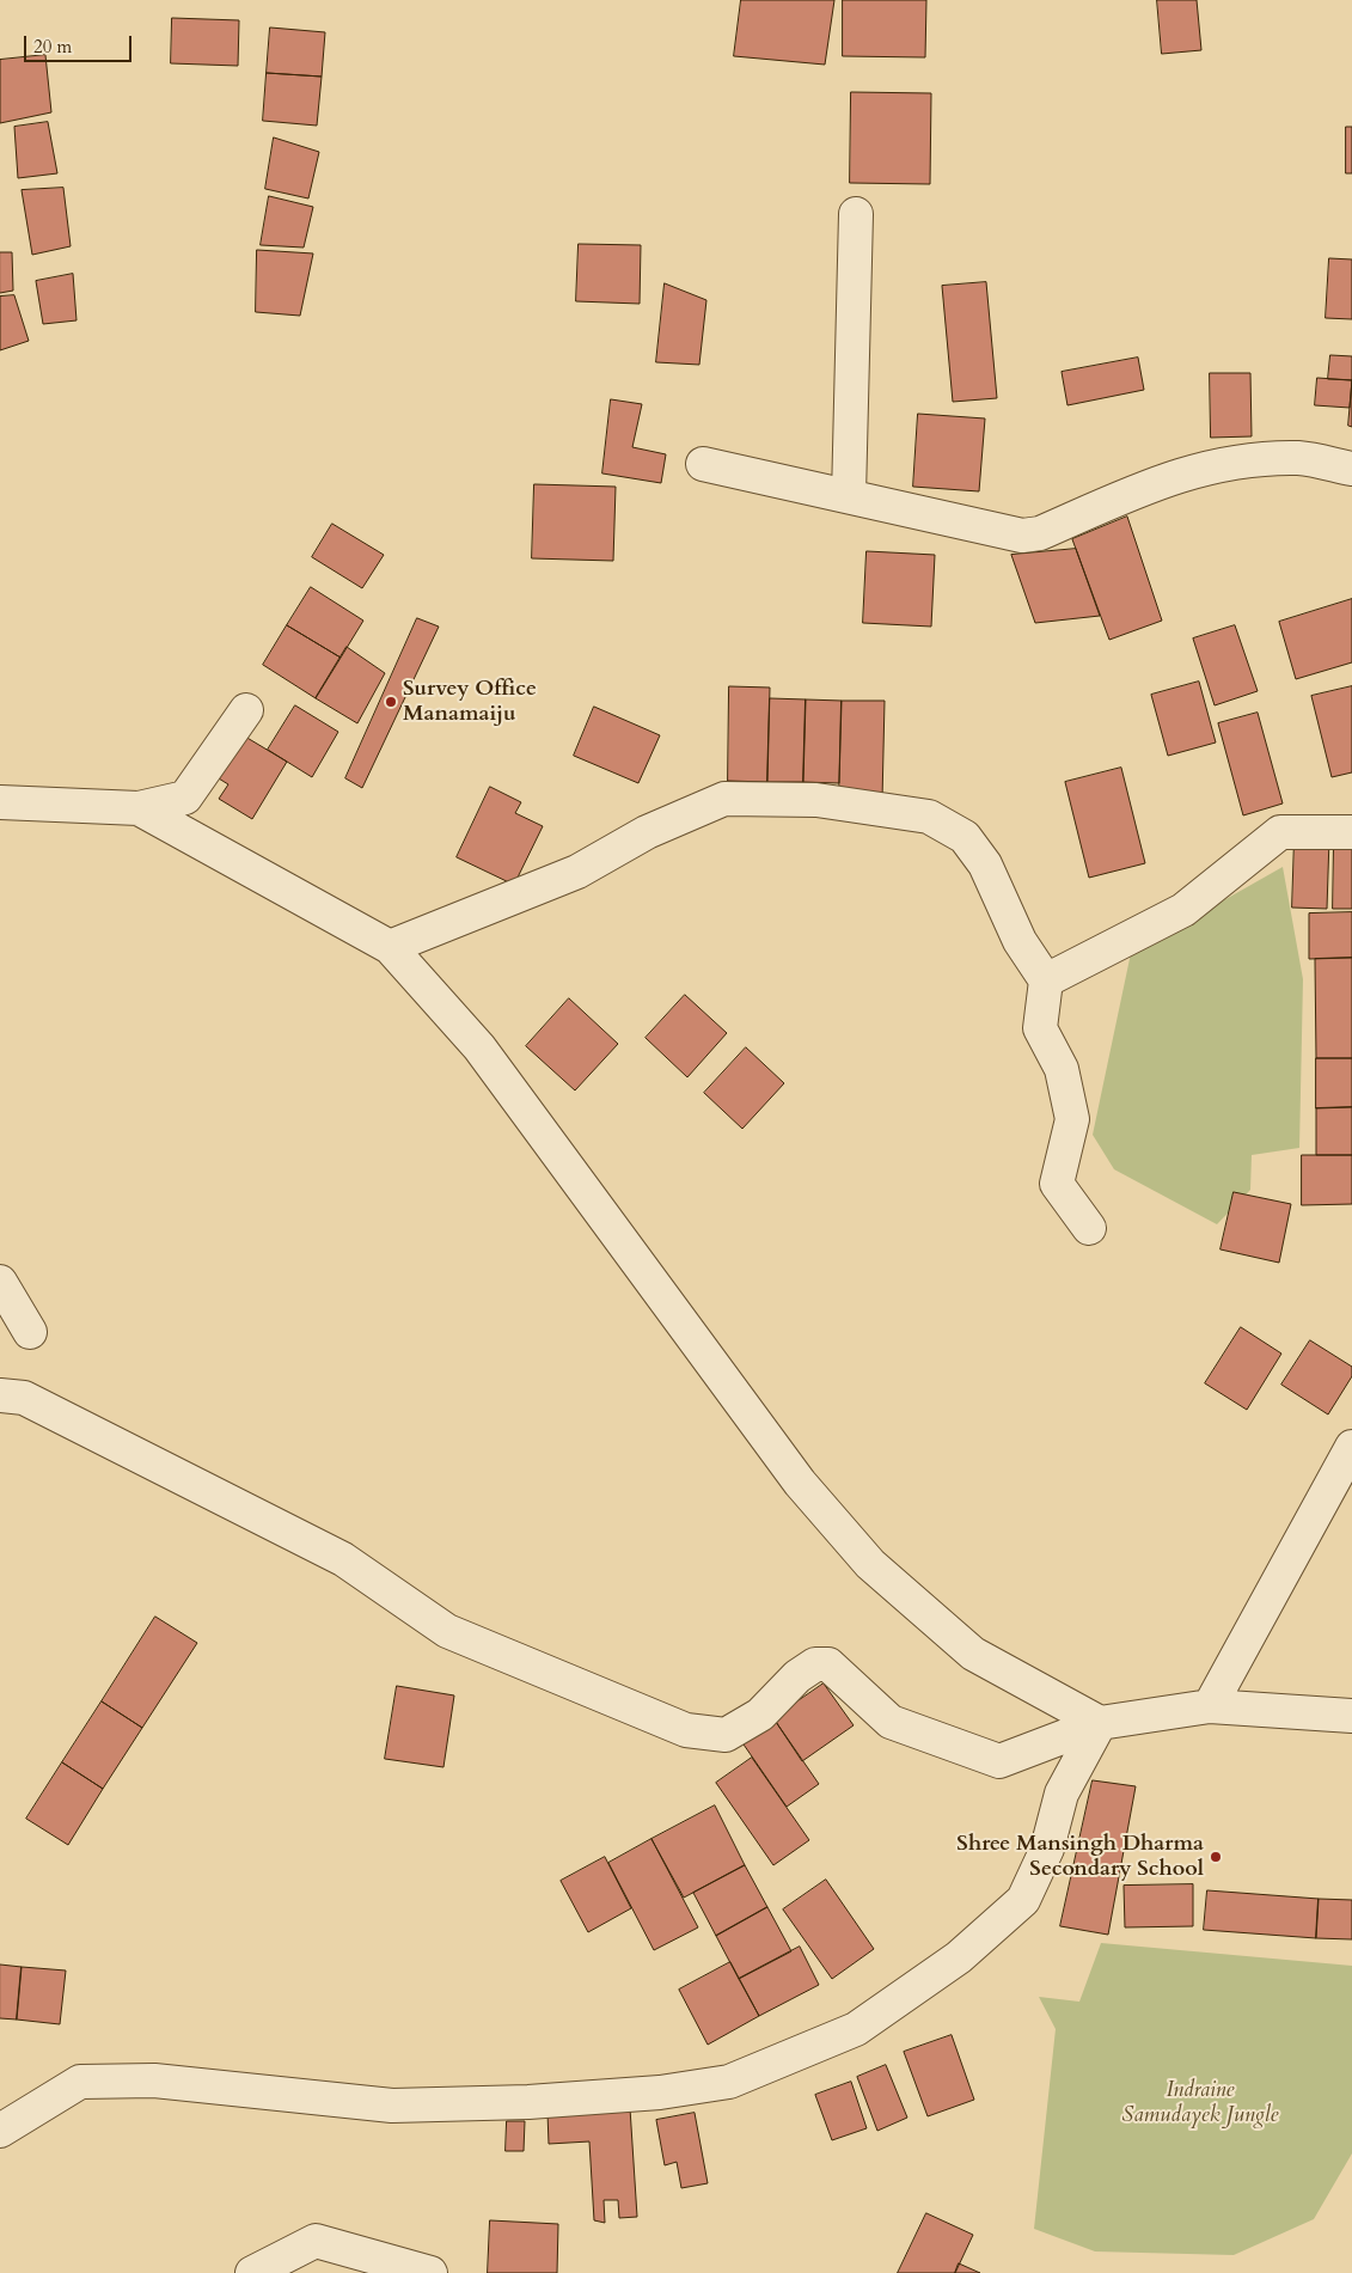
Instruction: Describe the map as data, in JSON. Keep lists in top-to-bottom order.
{
  "parks": ["Indraine Samudayek Jungle"],
  "places": ["Survey Office Manamaiju", "Shree Mansingh Dharma Secondary School"],
  "scale_bar": "20 m"
}
